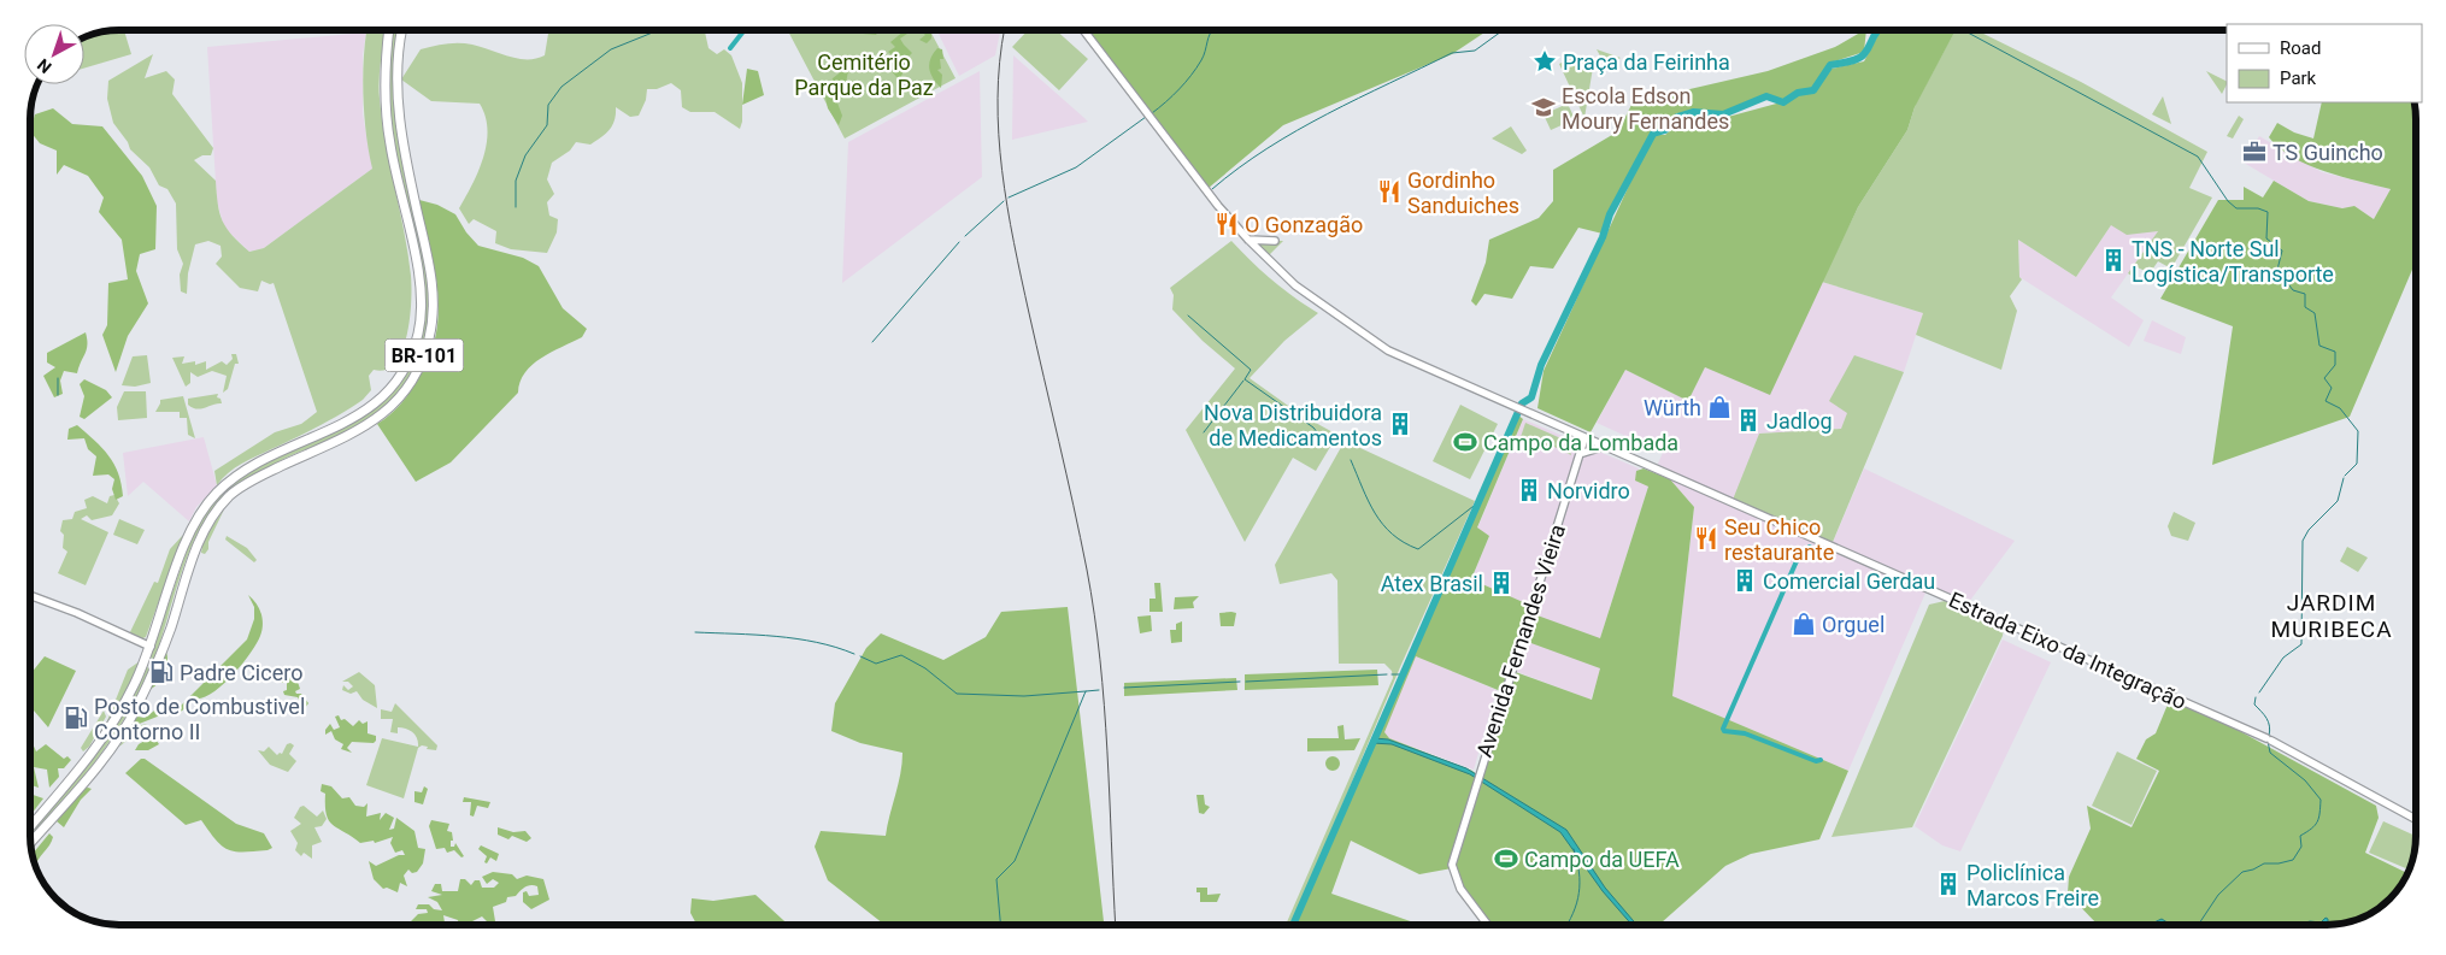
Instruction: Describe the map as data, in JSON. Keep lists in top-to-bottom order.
{
  "streets": {
    "highway": ["BR-101"],
    "main road": ["Avenida Fernandes Vieira", "Estrada Eixo da Integração"]
  },
  "crossings": [
    ["Avenida Fernandes Vieira", "Estrada Eixo da Integração"]
  ],
  "districts": ["JARDIM MURIBECA"],
  "parks": ["Cemitério Parque da Paz"],
  "places": {
    "place": ["Praça da Feirinha"],
    "school or university": ["Escola Edson Moury Fernandes"],
    "office": ["TS Guincho"],
    "restaurant": ["Gordinho Sanduiches", "O Gonzagão", "Seu Chico restaurante"],
    "building": [
      "TNS - Norte Sul Logística/Transporte",
      "Jadlog",
      "Nova Distribuidora de Medicamentos",
      "Norvidro",
      "Comercial Gerdau",
      "Atex Brasil",
      "Policlínica Marcos Freire"
    ],
    "shop": ["Würth", "Orguel"],
    "sports": ["Campo da Lombada", "Campo da UEFA"],
    "fuel station": ["Padre Cicero", "Posto de Combustivel Contorno II"]
  },
  "legend": ["Road", "Park"],
  "north": "bottom left"
}
